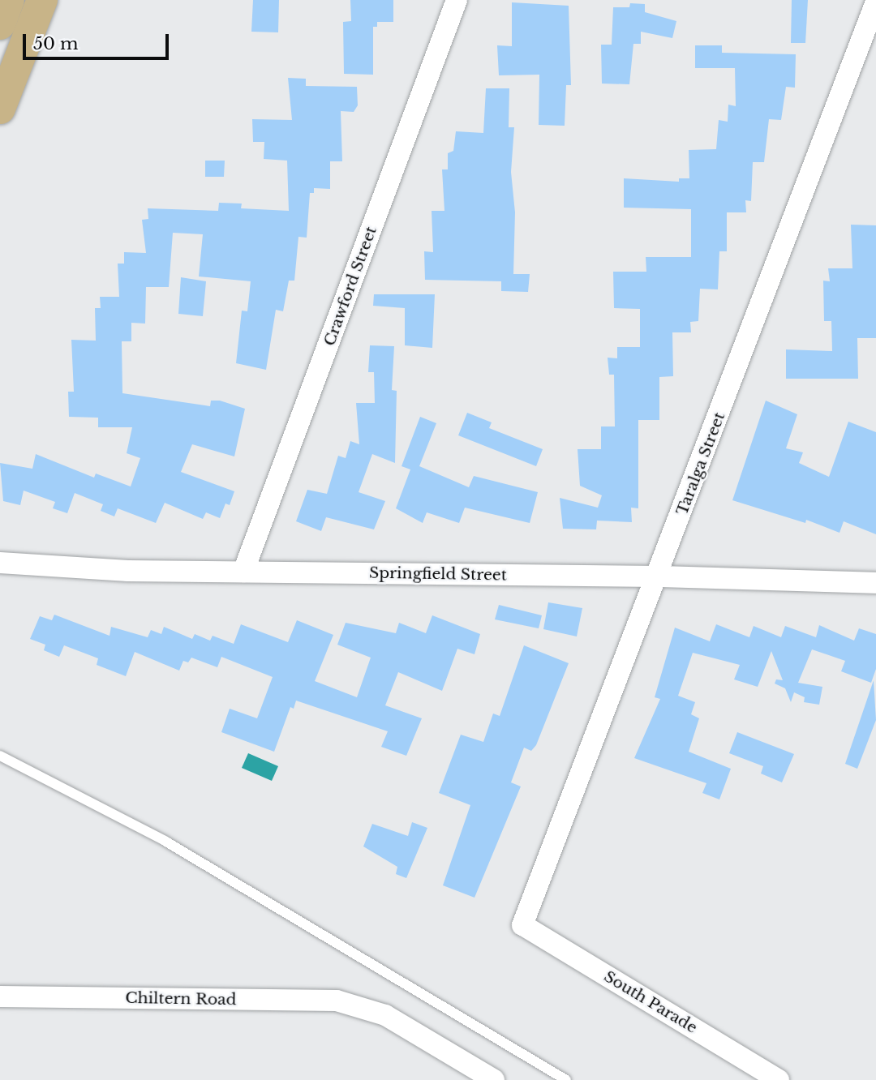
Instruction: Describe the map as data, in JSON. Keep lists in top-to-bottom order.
{
  "streets": {
    "street": [
      "Crawford Street",
      "Taralga Street",
      "Springfield Street",
      "Chiltern Road",
      "South Parade"
    ]
  },
  "crossings": [
    ["Crawford Street", "Springfield Street"],
    ["Taralga Street", "Springfield Street"],
    ["Taralga Street", "South Parade"]
  ],
  "scale_bar": "50 m"
}
